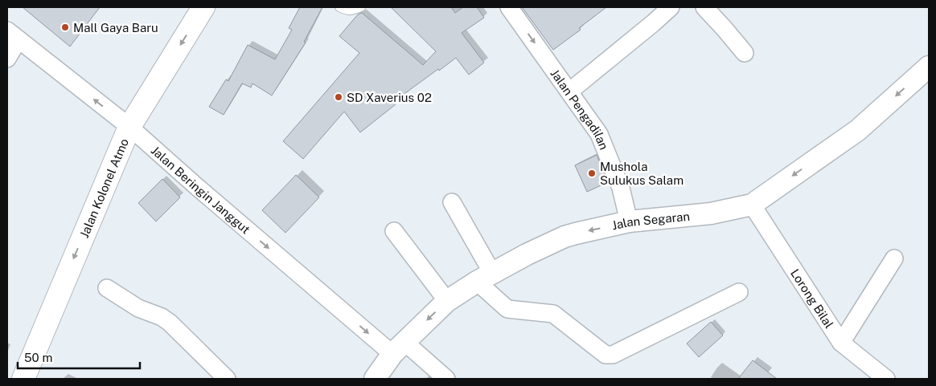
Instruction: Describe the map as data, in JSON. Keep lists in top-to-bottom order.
{
  "streets": {
    "main road": ["Jalan Kolonel Atmo"],
    "street": [
      "Jalan Pengadilan",
      "Jalan Beringin Janggut",
      "Jalan Segaran",
      "Lorong Bilal"
    ]
  },
  "crossings": [
    ["Jalan Pengadilan", "Jalan Segaran"],
    ["Jalan Kolonel Atmo", "Jalan Beringin Janggut"],
    ["Jalan Beringin Janggut", "Jalan Segaran"],
    ["Jalan Segaran", "Lorong Bilal"]
  ],
  "one_way": ["Jalan Pengadilan", "Jalan Kolonel Atmo", "Jalan Segaran"],
  "places": ["Mall Gaya Baru", "SD Xaverius 02", "Mushola Sulukus Salam"],
  "scale_bar": "50 m"
}
